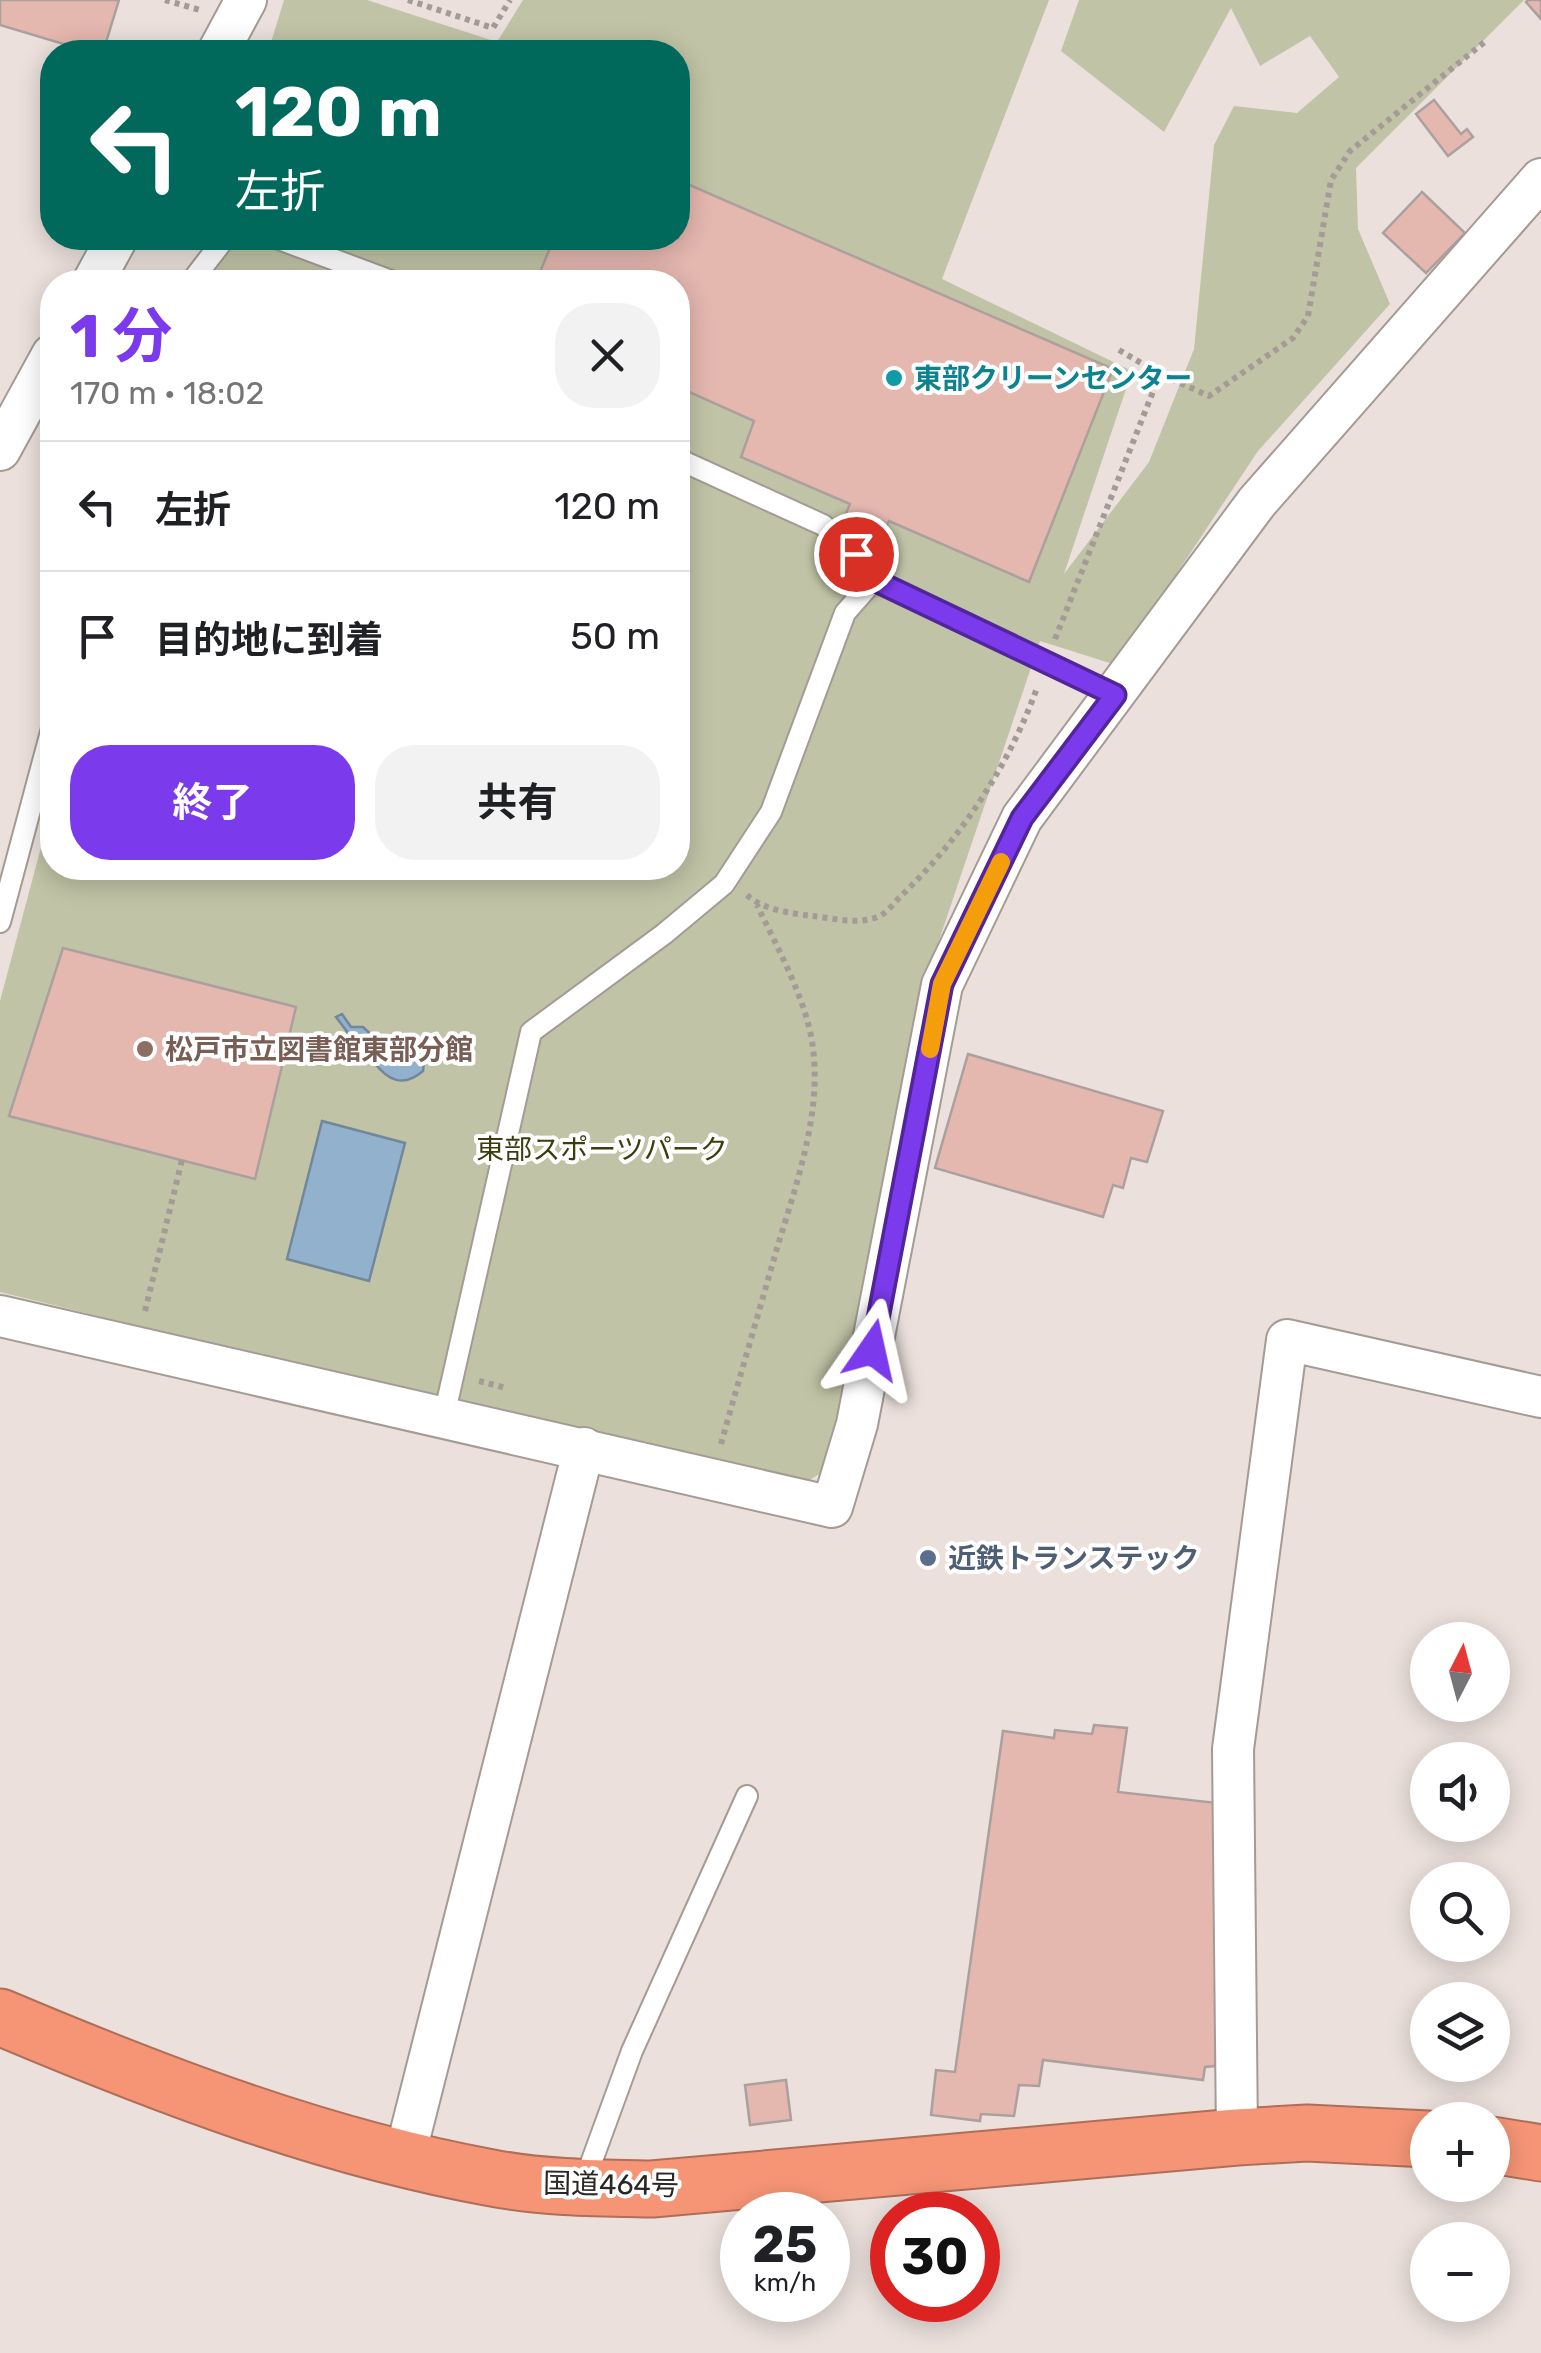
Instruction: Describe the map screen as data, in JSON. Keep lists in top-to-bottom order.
{
  "streets": {
    "highway": ["国道464号"]
  },
  "parks": ["東部スポーツパーク"],
  "places": ["東部クリーンセンター", "松戸市立図書館東部分館", "近鉄トランステック"],
  "north": "top",
  "page": {
    "turn": ["120 m", "左折"],
    "heading": ["1 分", "170 m · 18:02"],
    "list": [
      {
        "name": "左折",
        "value": "120 m"
      },
      {
        "name": "目的地に到着",
        "value": "50 m"
      }
    ],
    "buttons": ["終了", "共有"],
    "map_buttons": ["+", "−"],
    "speed": "25 km/h",
    "limit": "30"
  }
}
